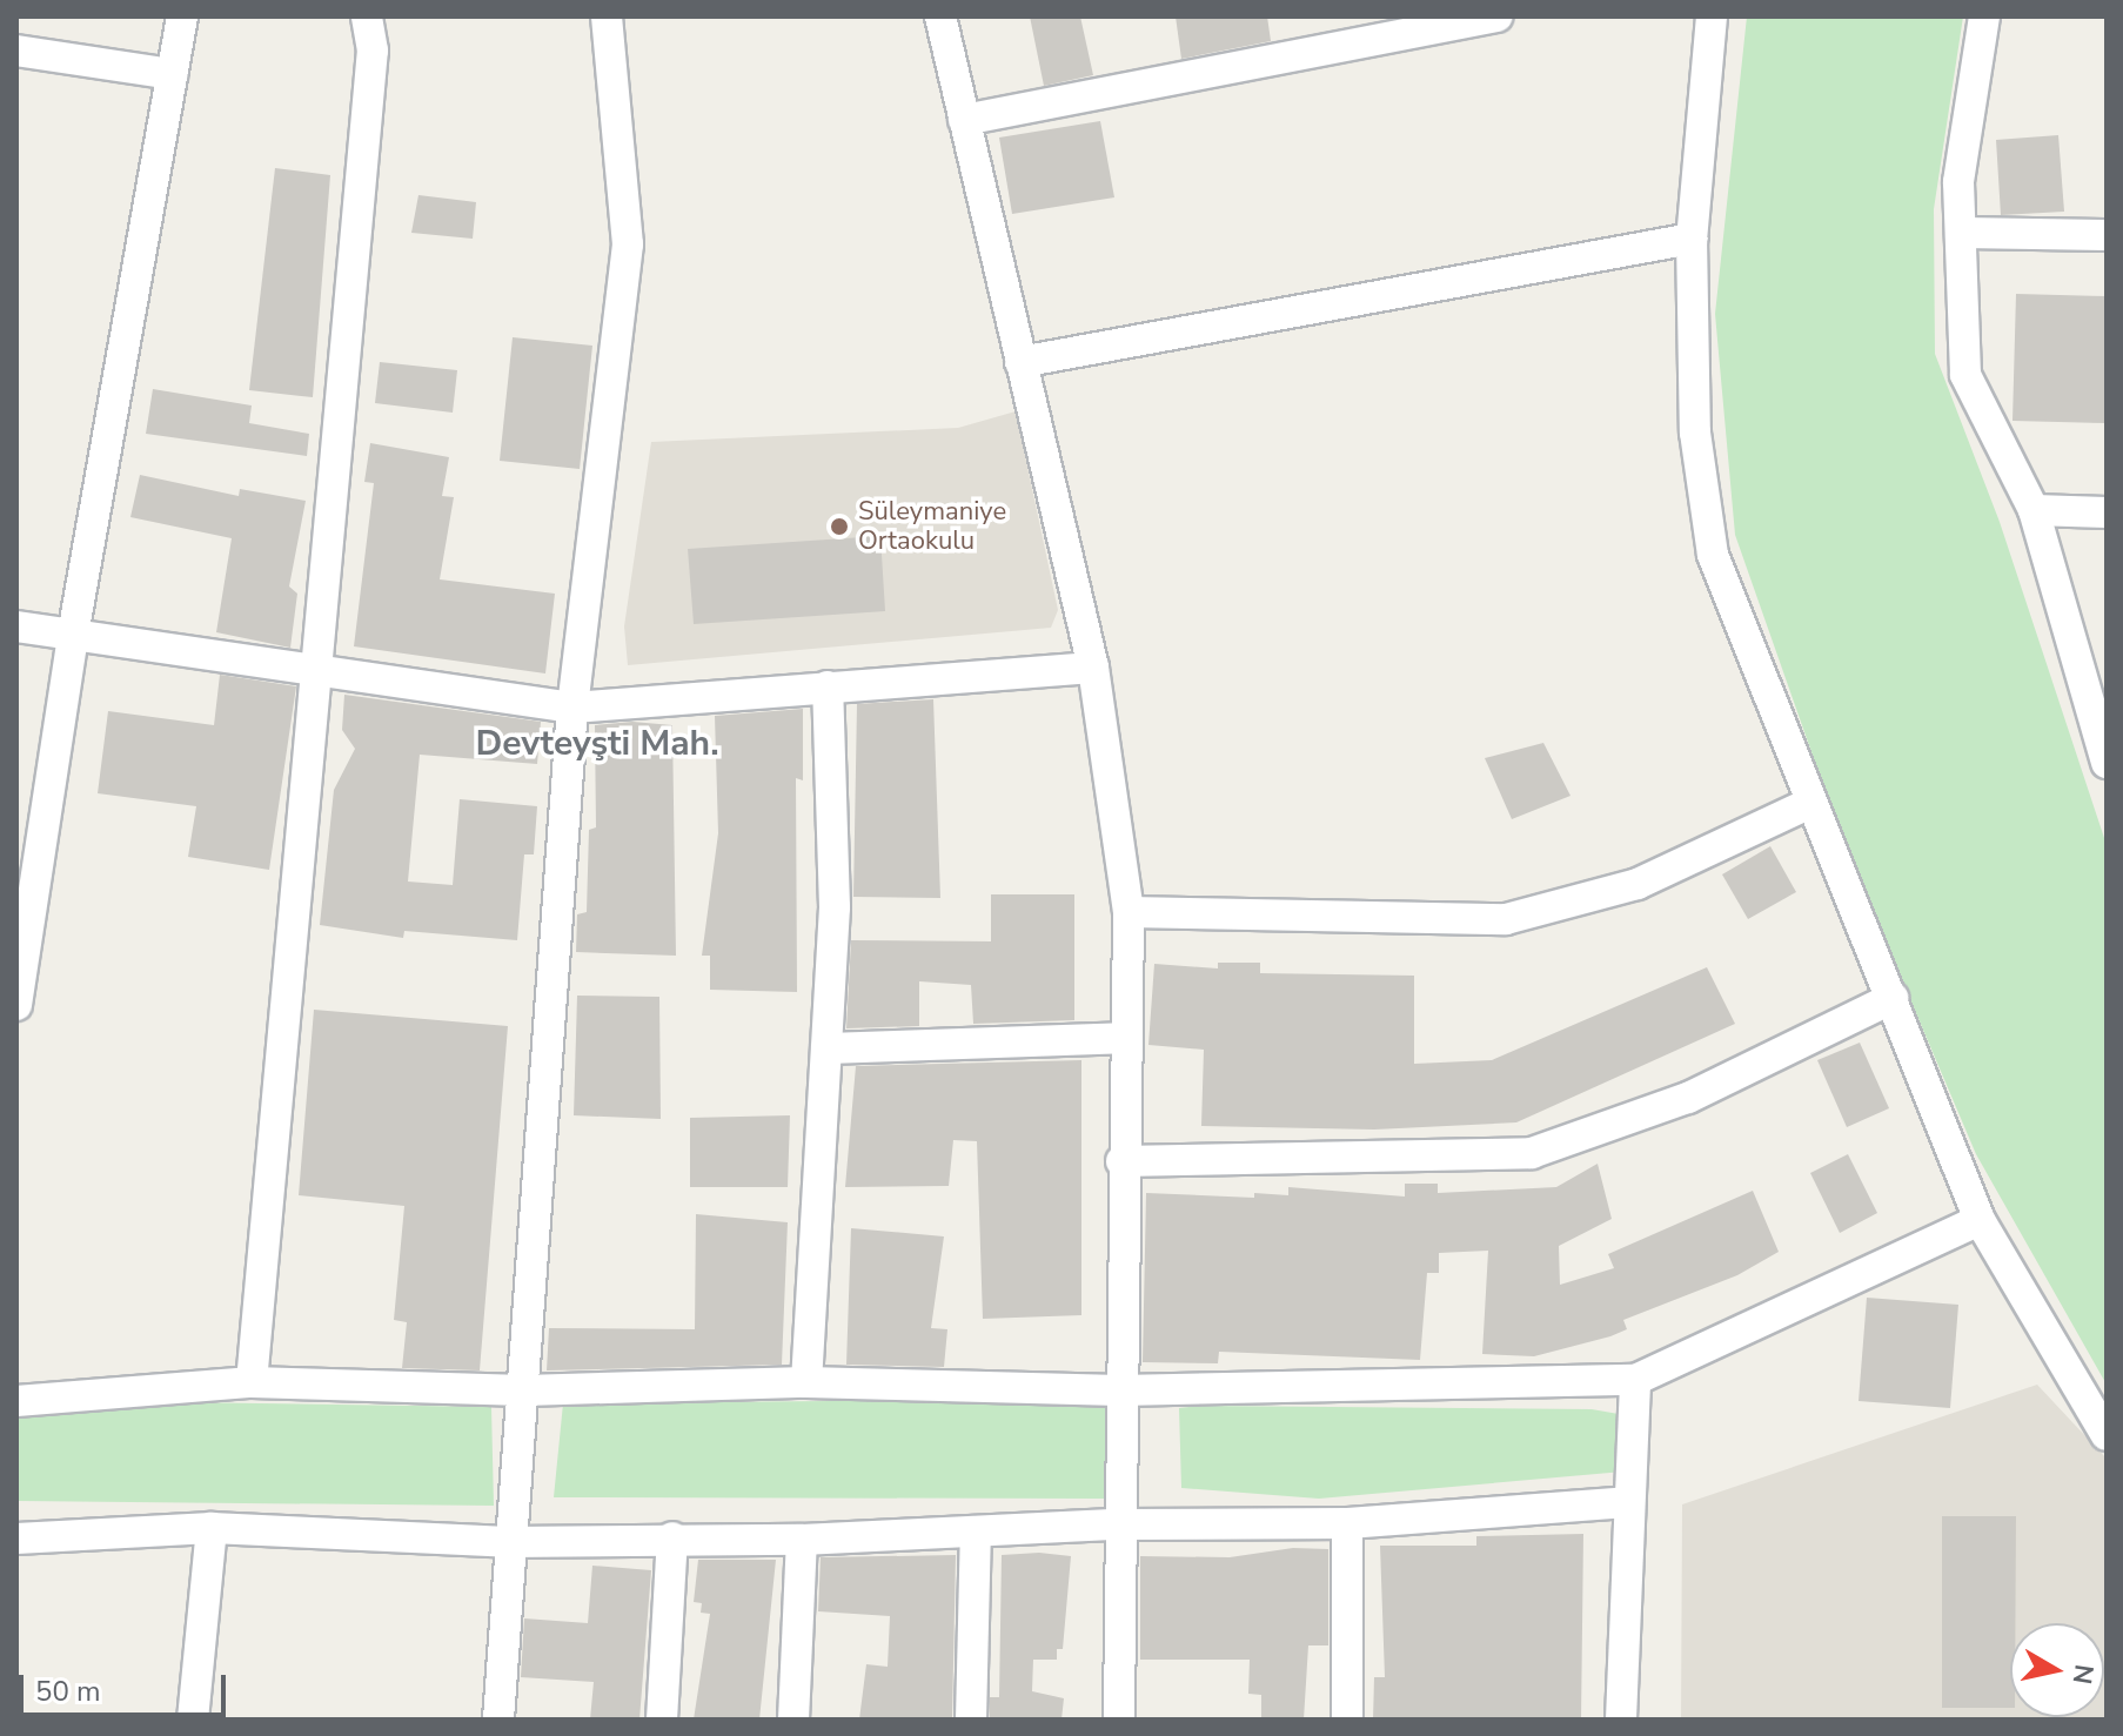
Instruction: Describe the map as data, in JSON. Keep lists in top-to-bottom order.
{
  "districts": ["Devteyşti Mah."],
  "places": ["Süleymaniye Ortaokulu"],
  "scale_bar": "50 m",
  "north": "right"
}
